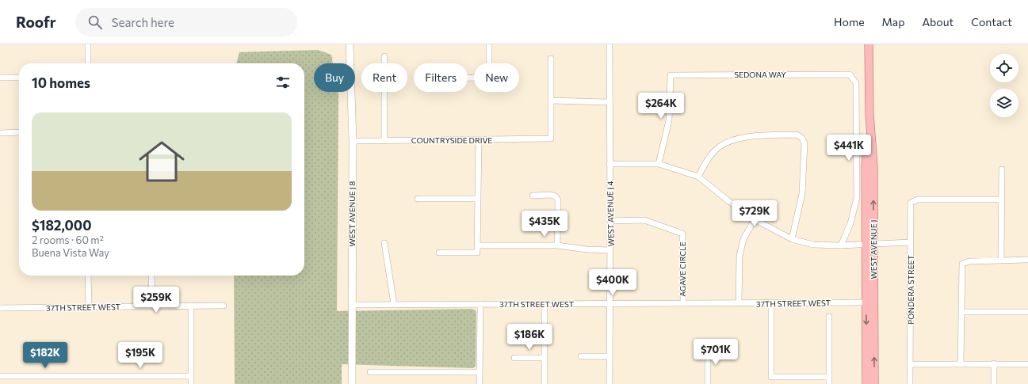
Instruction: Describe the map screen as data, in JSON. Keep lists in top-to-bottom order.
{
  "streets": {
    "main road": ["WEST AVENUE J"],
    "street": [
      "SEDONA WAY",
      "COUNTRYSIDE DRIVE",
      "WEST AVENUE J 8",
      "WEST AVENUE J 4",
      "AGAVE CIRCLE",
      "PONDERA STREET",
      "37TH STREET WEST"
    ]
  },
  "crossings": [
    ["COUNTRYSIDE DRIVE", "WEST AVENUE J 8"],
    ["WEST AVENUE J 8", "37TH STREET WEST"],
    ["WEST AVENUE J 4", "AGAVE CIRCLE"],
    ["WEST AVENUE J 4", "37TH STREET WEST"],
    ["WEST AVENUE J", "37TH STREET WEST"],
    ["AGAVE CIRCLE", "37TH STREET WEST"]
  ],
  "page": {
    "header": "Roofr",
    "search": "Search here",
    "nav": [
      "Home",
      "Map",
      "About",
      "Contact"
    ],
    "chip": [
      "Buy",
      "Rent",
      "Filters",
      "New"
    ],
    "heading": "10 homes",
    "price": [
      "$264K",
      "$441K",
      "$729K",
      "$435K",
      "$400K",
      "$259K",
      "$186K",
      "$701K",
      "$182K",
      "$195K"
    ],
    "list": [
      {
        "name": "$182,000",
        "note": "2 rooms · 60 m² · Buena Vista Way"
      }
    ]
  }
}
